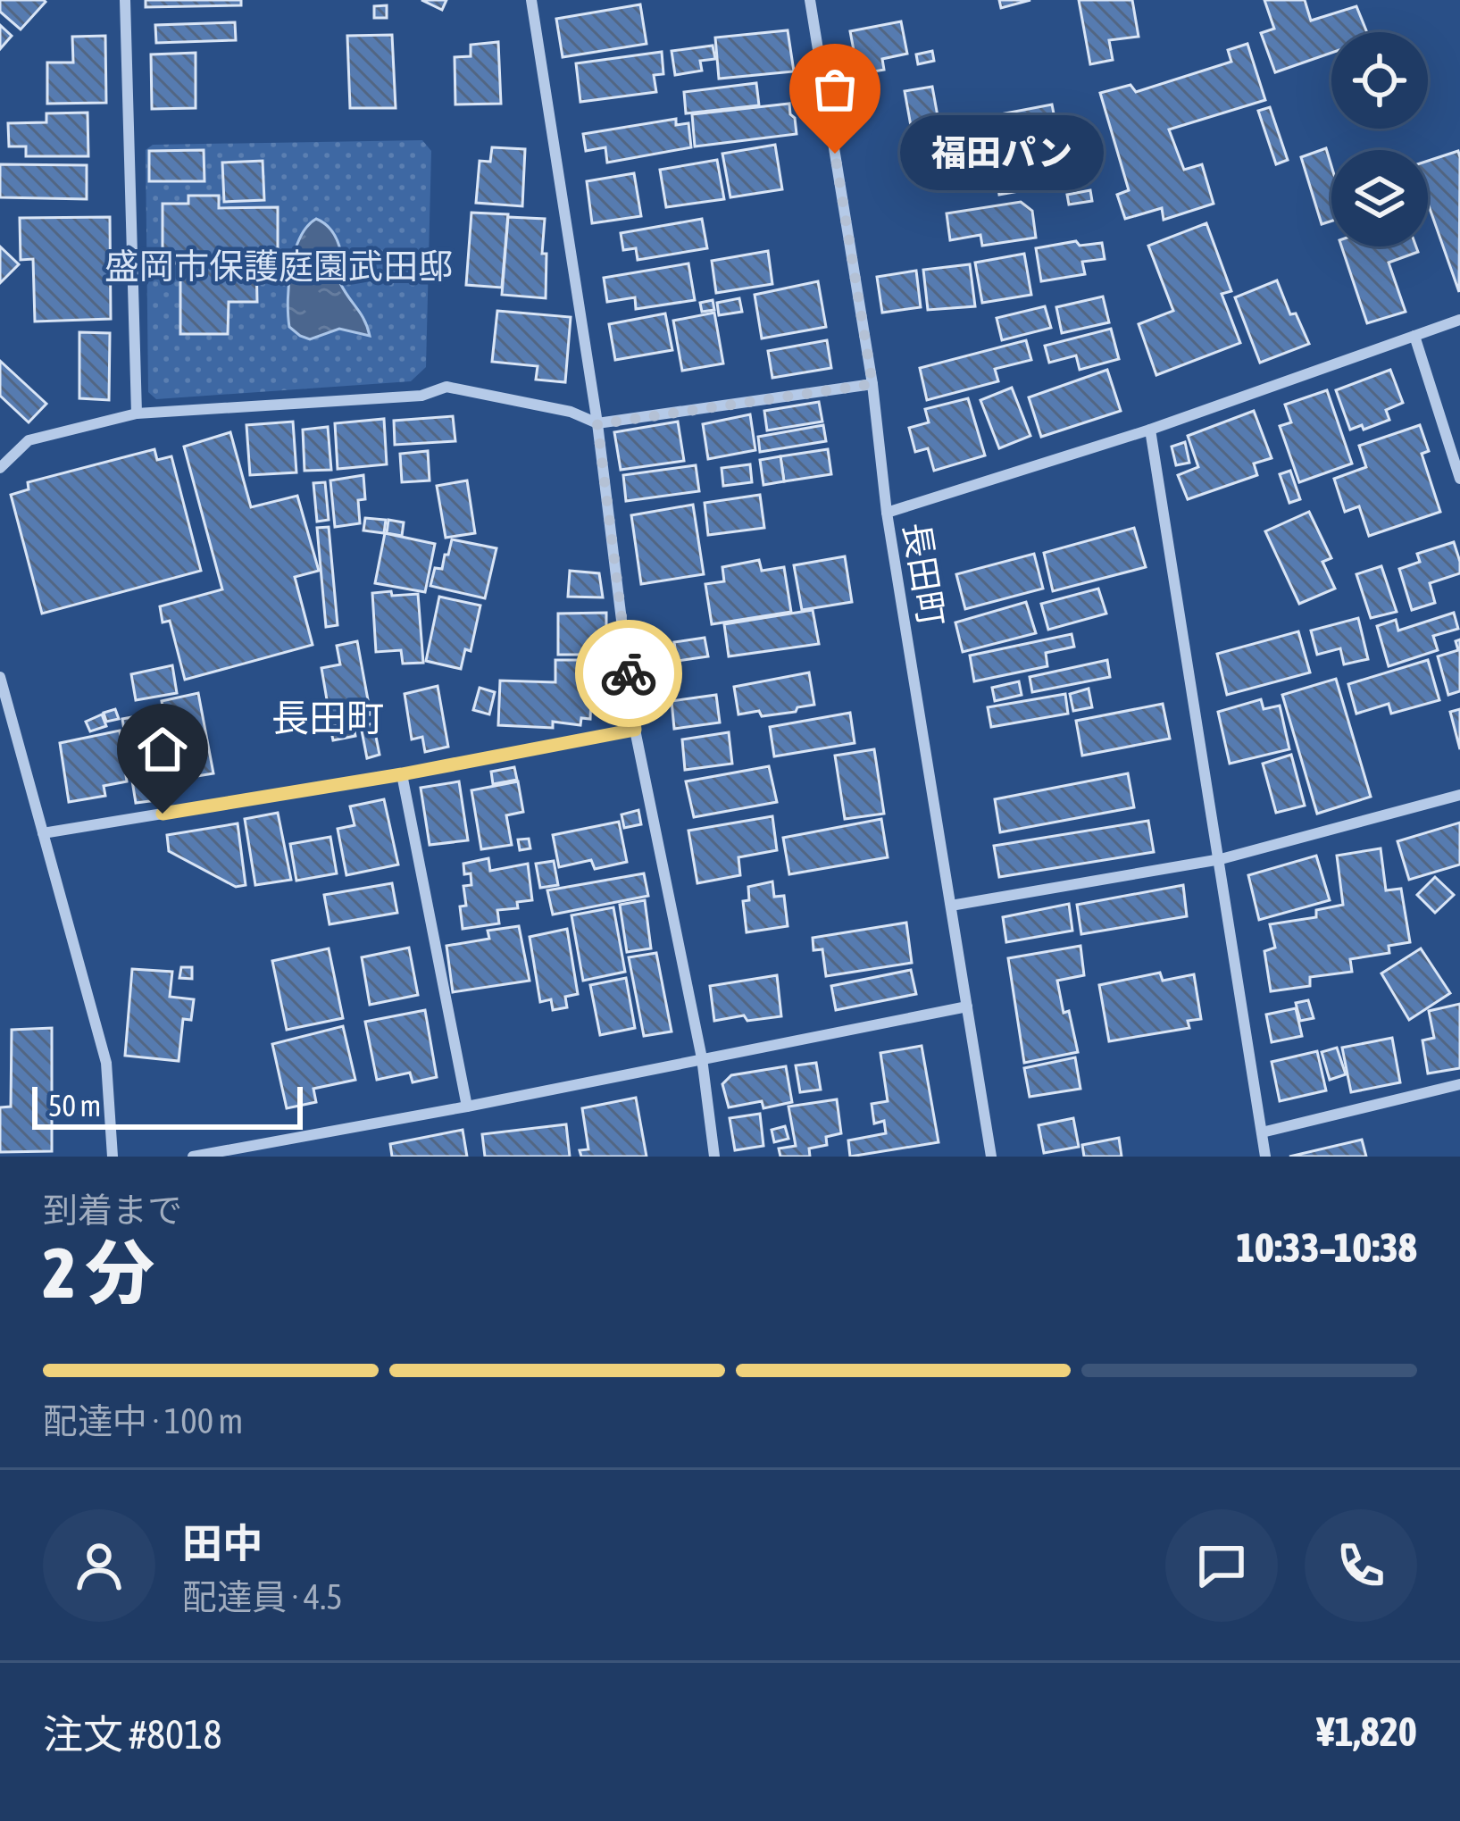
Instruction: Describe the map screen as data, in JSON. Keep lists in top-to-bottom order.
{
  "streets": {
    "street": ["長田町"]
  },
  "districts": ["長田町"],
  "parks": ["盛岡市保護庭園武田邸"],
  "places": ["福田パン"],
  "scale_bar": "50 m",
  "page": {
    "bubble": "福田パン",
    "scale": "50 m",
    "heading": ["2 分", "到着まで", "10:33–10:38"],
    "panel": [
      "田中",
      "配達員 · 4.5",
      "注文 #8018",
      "¥1,820"
    ],
    "bar": "配達中 · 100 m"
  }
}
